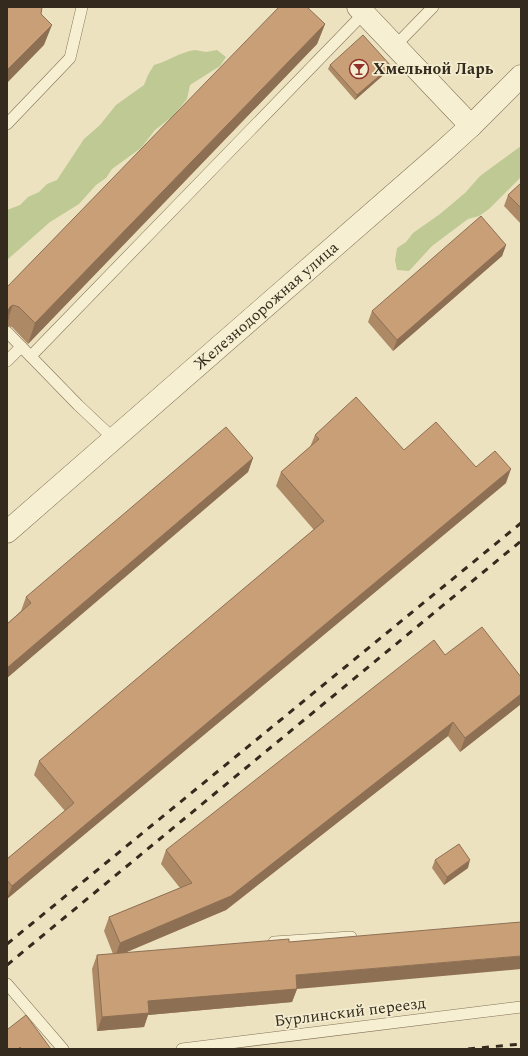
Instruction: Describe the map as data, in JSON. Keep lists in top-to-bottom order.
{
  "streets": {
    "street": ["Железнодорожная улица"],
    "lane": ["Бурлинский переезд"]
  },
  "places": {
    "bar": ["Хмельной Ларь"]
  }
}
